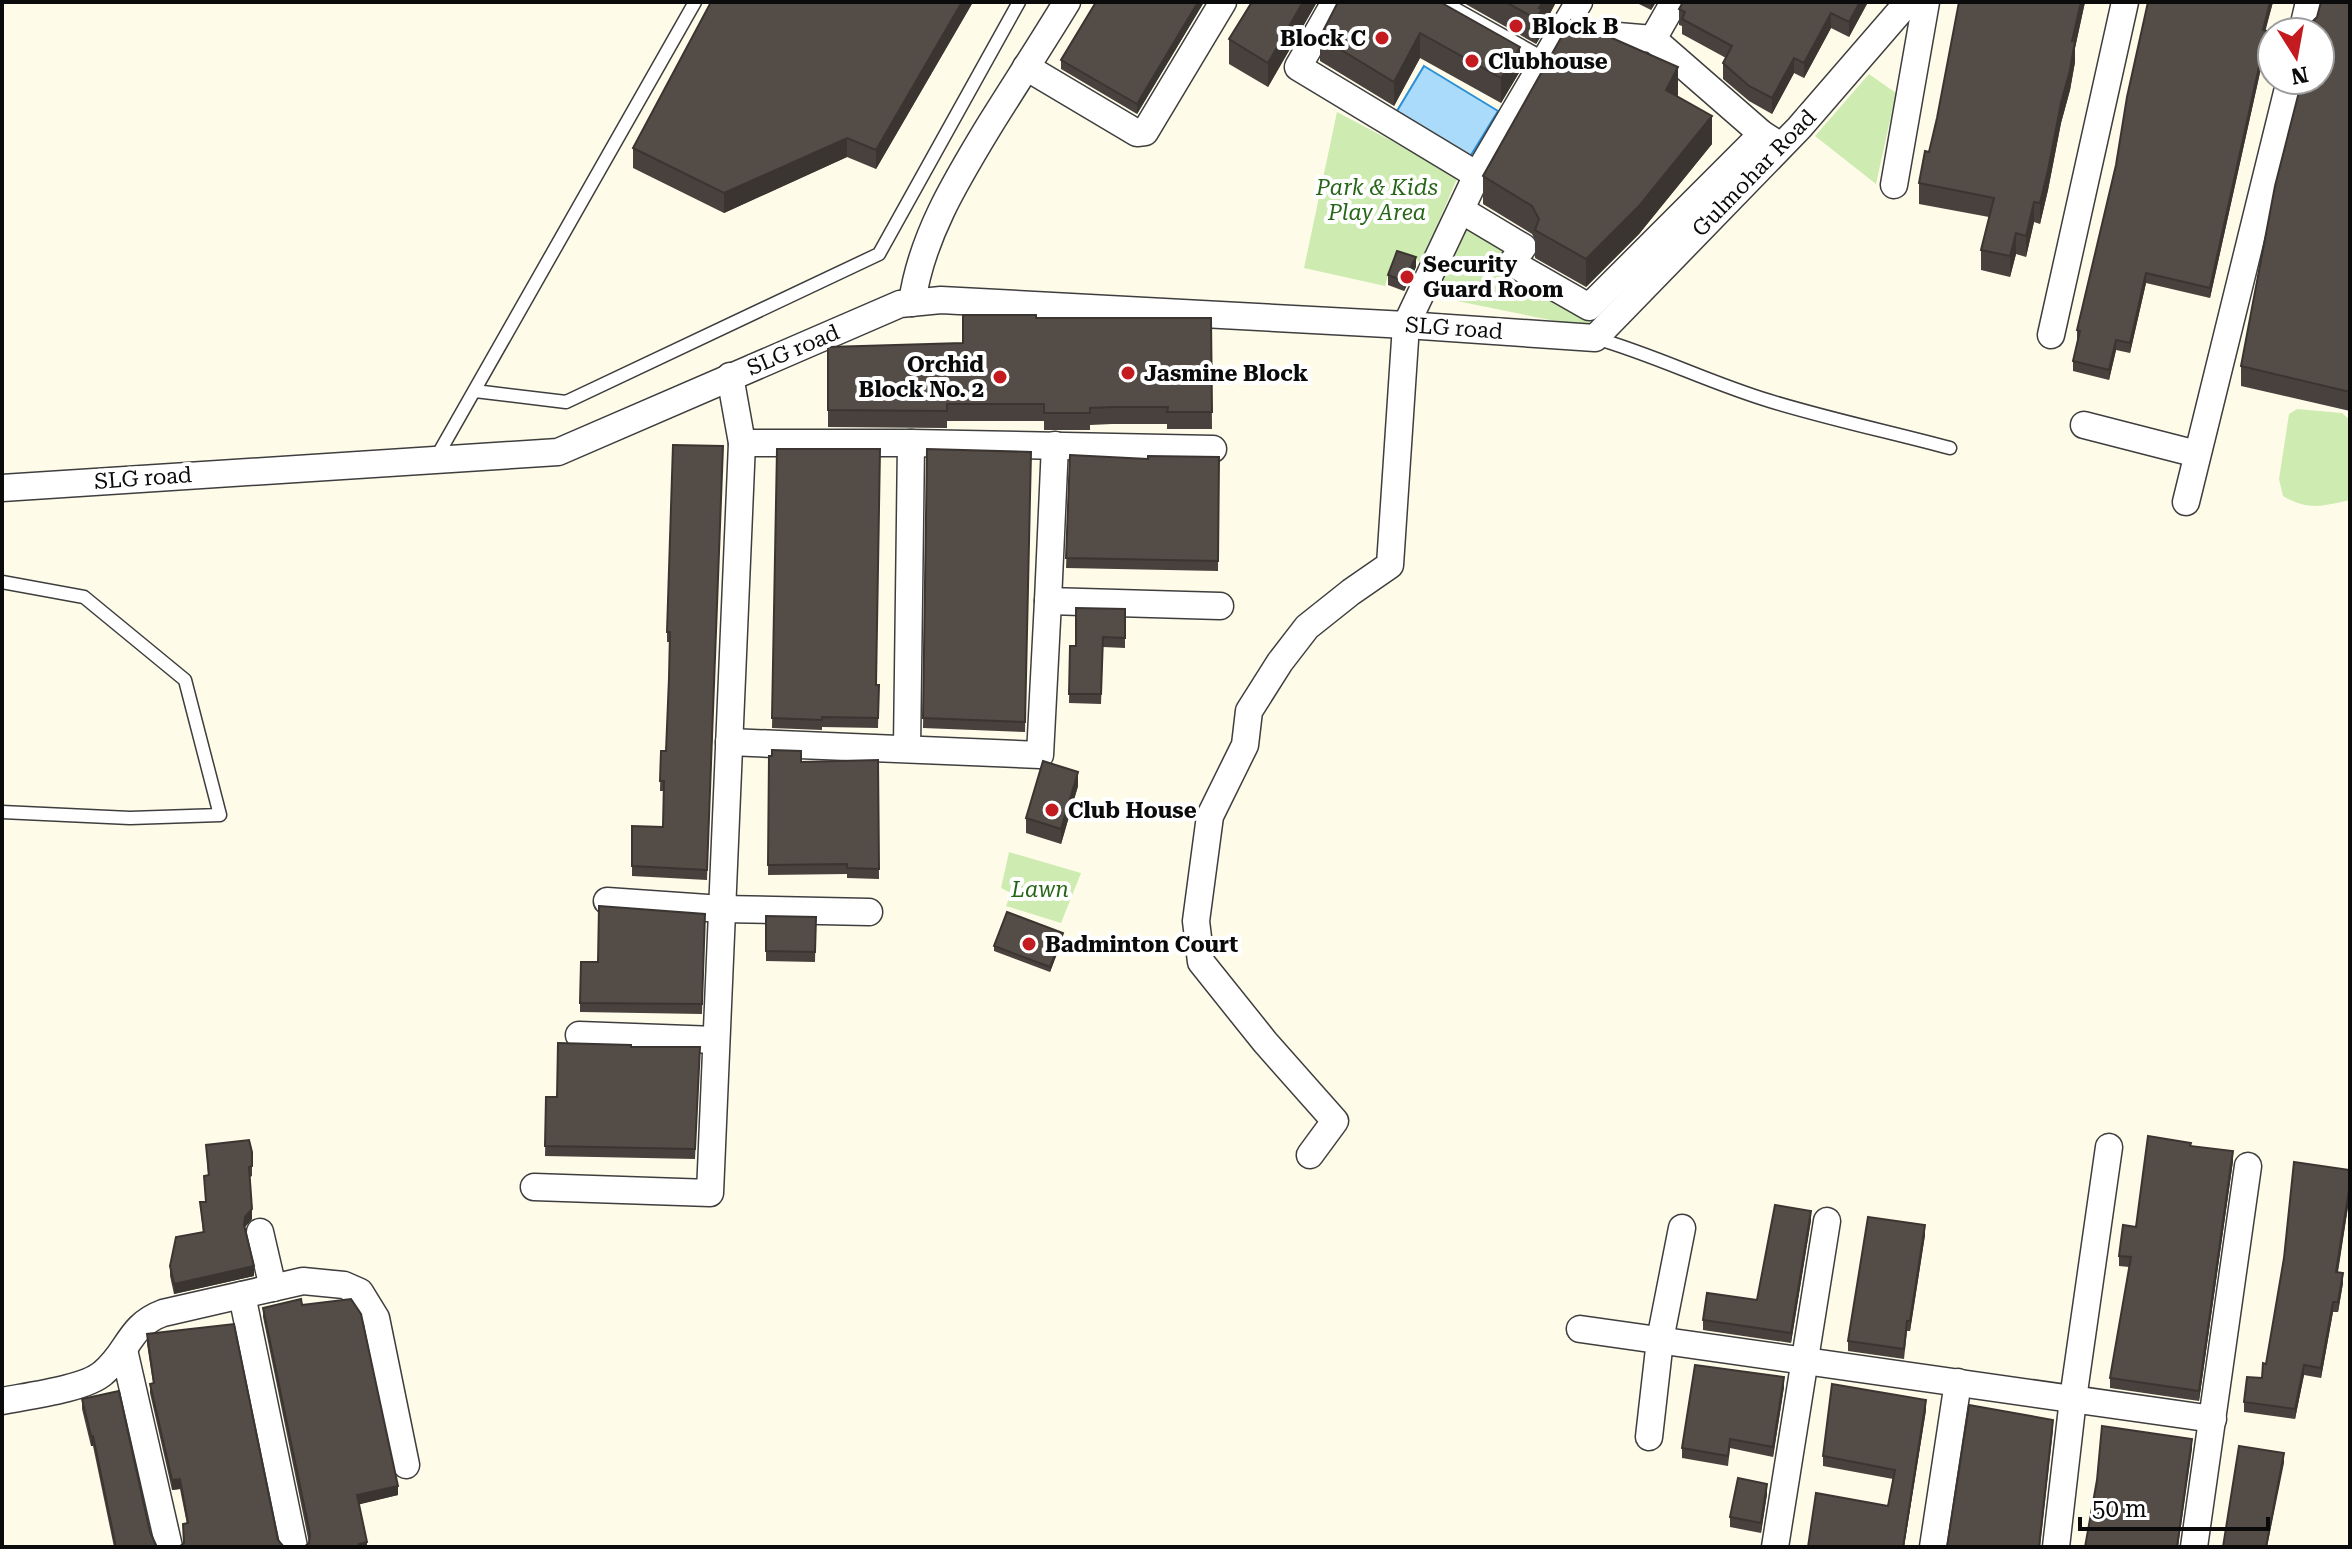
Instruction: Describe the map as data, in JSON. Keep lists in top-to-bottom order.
{
  "streets": {
    "street": ["Gulmohar Road", "SLG road"]
  },
  "crossings": [
    ["Gulmohar Road", "SLG road"]
  ],
  "parks": ["Park & Kids Play Area", "Lawn"],
  "places": [
    "Block B",
    "Block C",
    "Clubhouse",
    "Security Guard Room",
    "Jasmine Block",
    "Orchid Block No. 2",
    "Club House",
    "Badminton Court"
  ],
  "scale_bar": "50 m",
  "north": "bottom"
}
